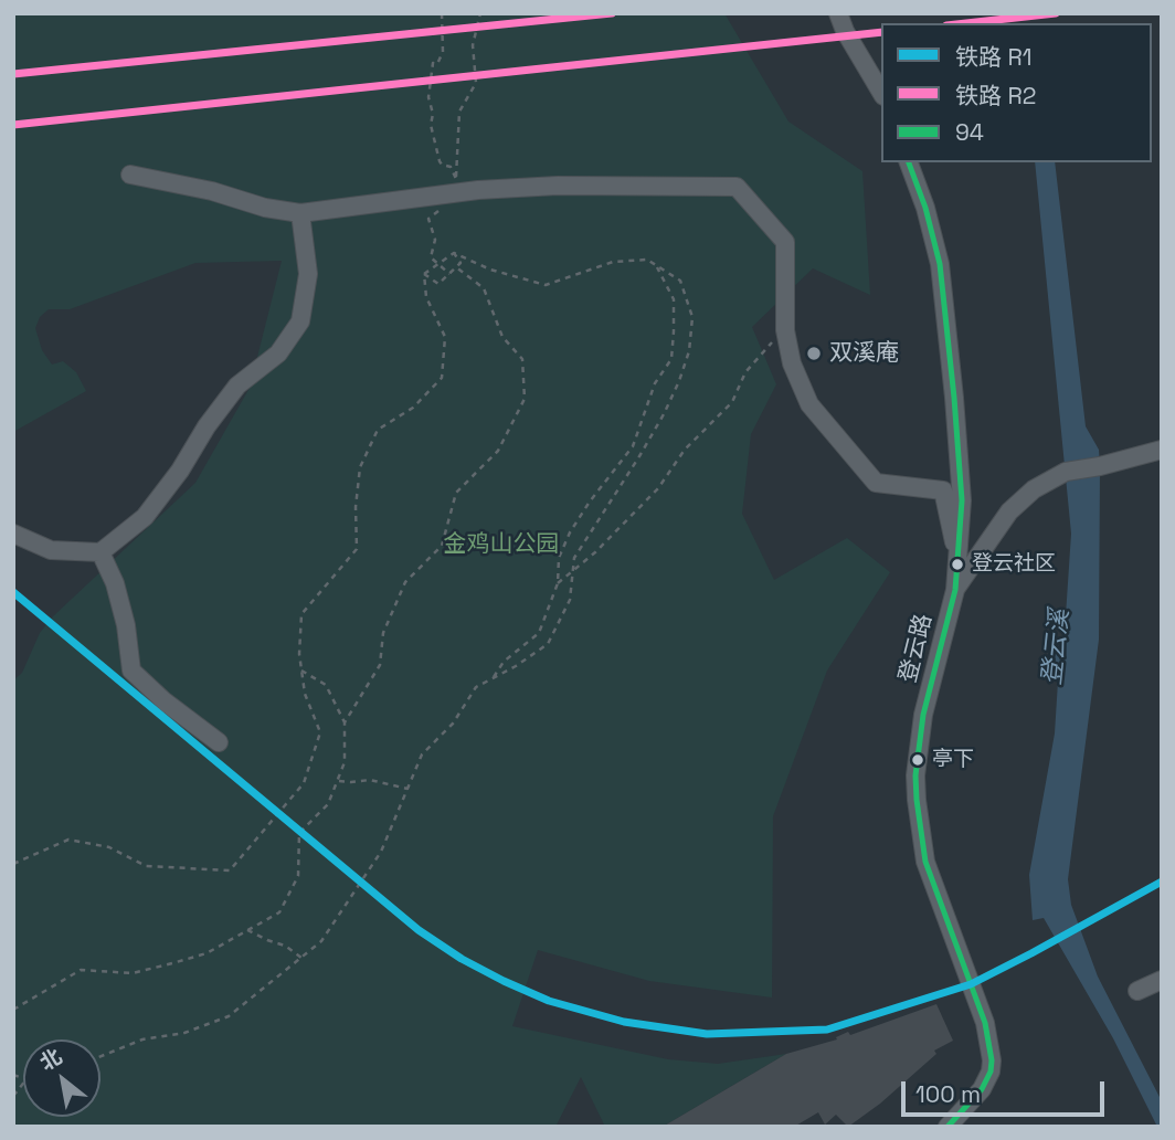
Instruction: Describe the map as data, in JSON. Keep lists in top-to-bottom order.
{
  "streets": {
    "street": ["登云路"]
  },
  "water": ["登云溪"],
  "parks": ["金鸡山公园"],
  "places": ["双溪庵", "登云社区", "亭下"],
  "lines": ["rail line R2", "transit line 94", "rail line R1"],
  "legend": ["铁路 R1", "铁路 R2", "94"],
  "scale_bar": "100 m",
  "north": "top left"
}
